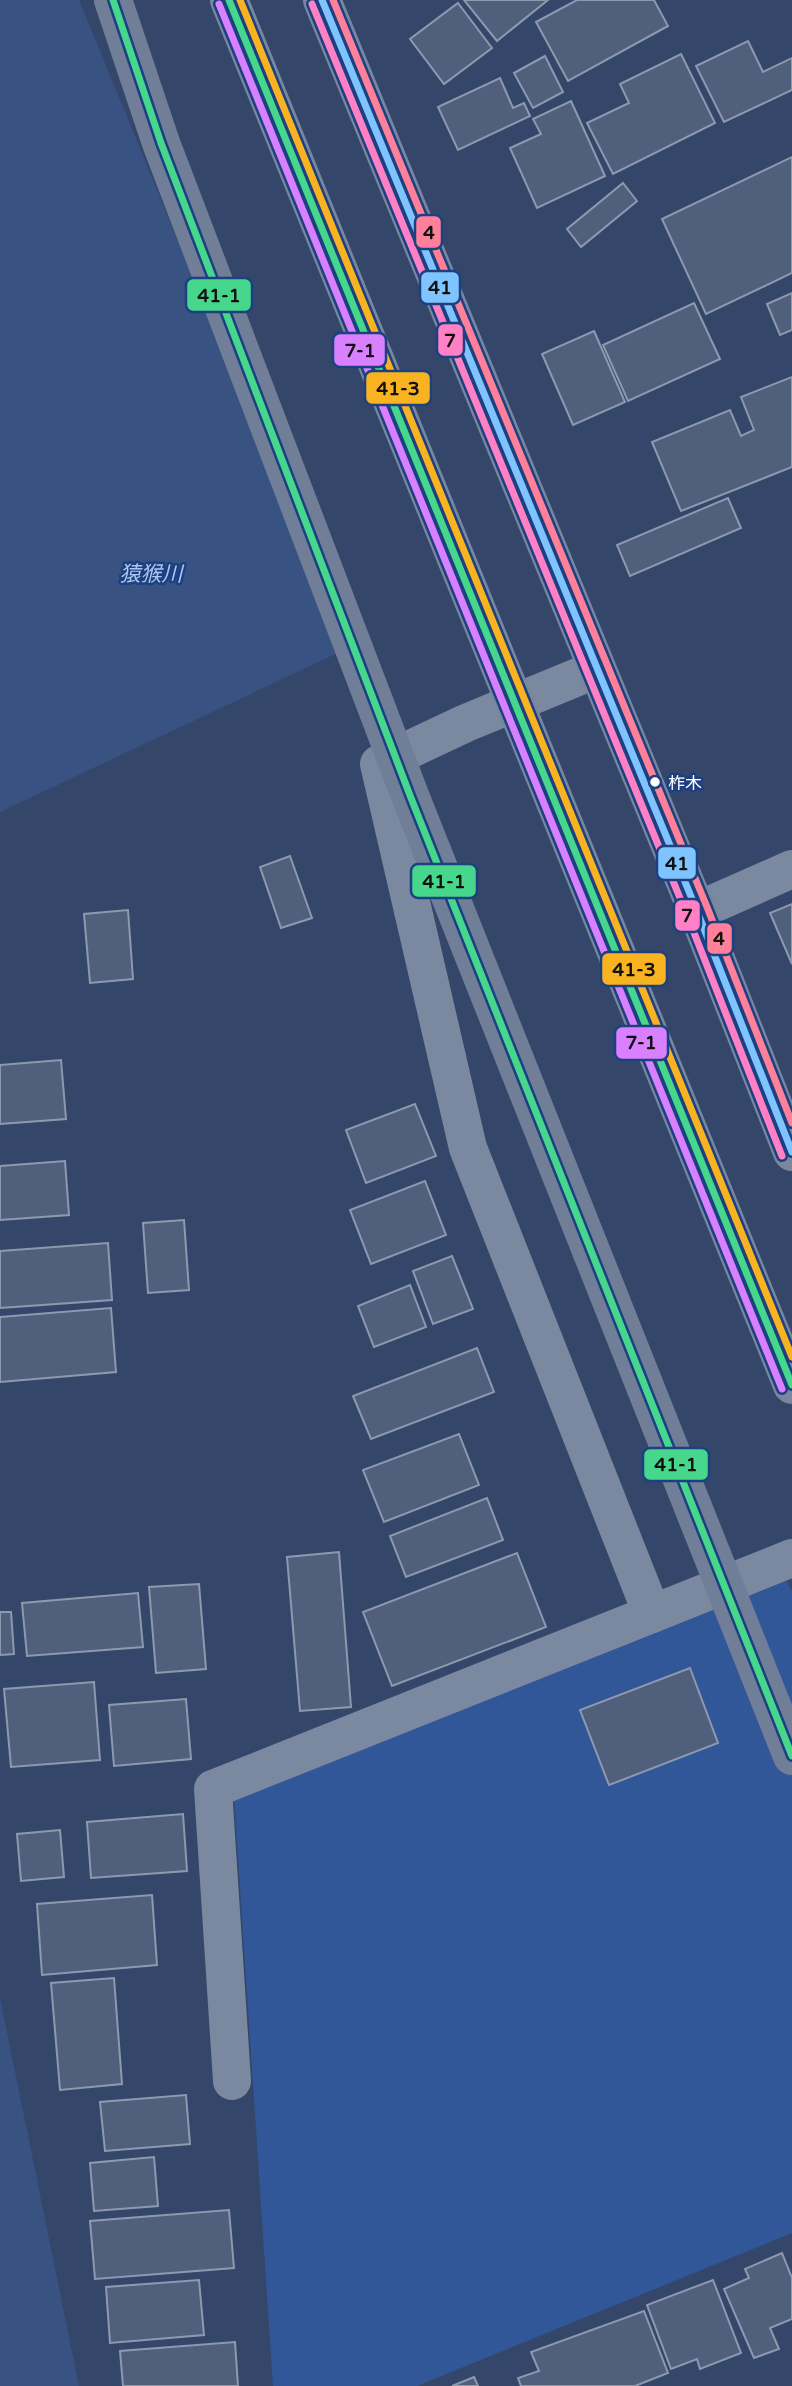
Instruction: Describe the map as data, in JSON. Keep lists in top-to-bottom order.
{
  "water": ["猿猴川"],
  "places": ["柞木"],
  "lines": [
    "transit line 41-1",
    "transit line 41",
    "transit line 41-3",
    "transit line 4",
    "transit line 7-1",
    "transit line 7"
  ]
}
